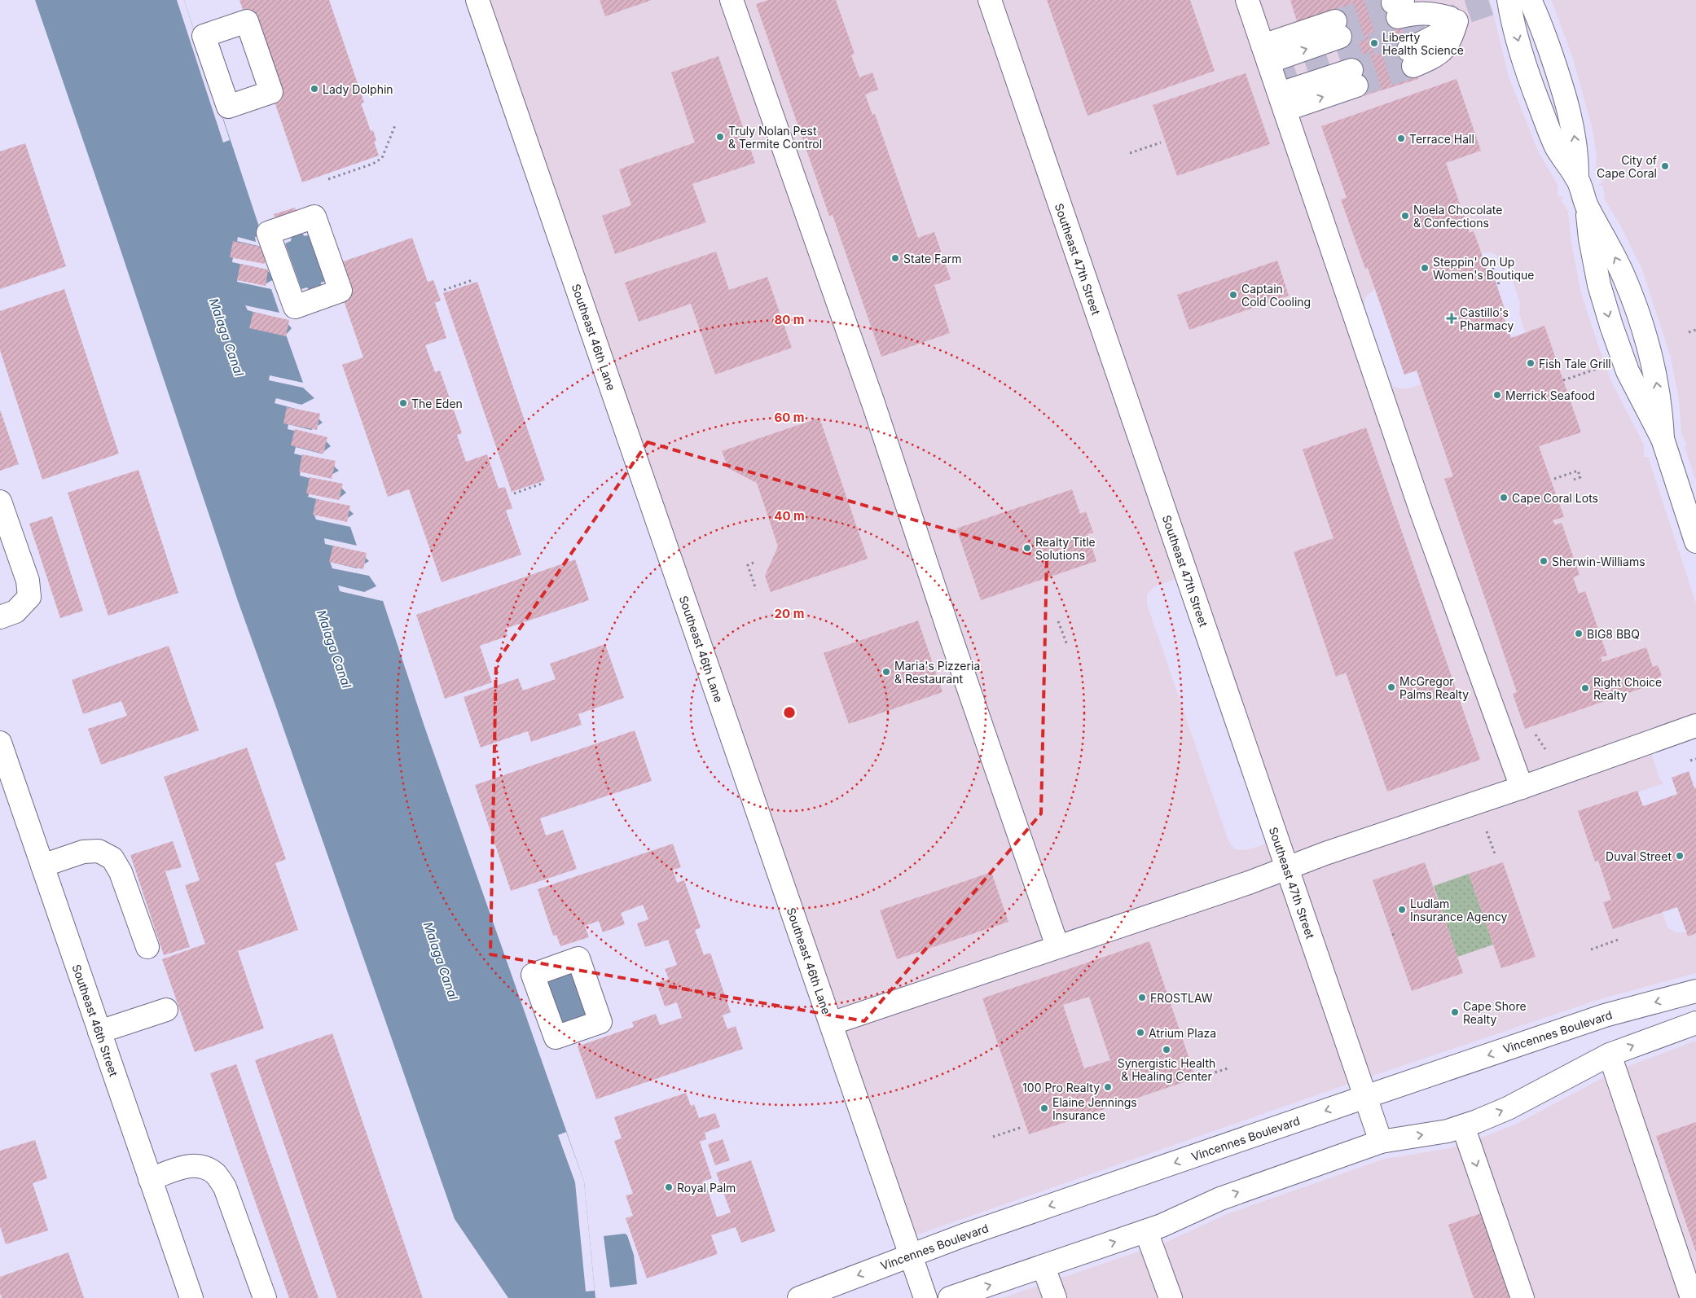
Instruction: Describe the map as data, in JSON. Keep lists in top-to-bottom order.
{
  "streets": {
    "street": [
      "Southeast 47th Street",
      "Southeast 46th Lane",
      "Southeast 46th Street",
      "Vincennes Boulevard"
    ]
  },
  "crossings": [
    ["Southeast 47th Street", "Vincennes Boulevard"],
    ["Southeast 46th Lane", "Vincennes Boulevard"]
  ],
  "water": ["Malaga Canal"],
  "places": {
    "other": [
      "Liberty Health Science",
      "Lady Dolphin",
      "Truly Nolan Pest & Termite Control",
      "Terrace Hall",
      "City of Cape Coral",
      "Noela Chocolate & Confections",
      "State Farm",
      "Steppin' On Up Women's Boutique",
      "Captain Cold Cooling",
      "Fish Tale Grill",
      "Merrick Seafood",
      "The Eden",
      "Cape Coral Lots",
      "Realty Title Solutions",
      "Sherwin-Williams",
      "BIG8 BBQ",
      "Maria's Pizzeria & Restaurant",
      "McGregor Palms Realty",
      "Right Choice Realty",
      "Duval Street",
      "Ludlam Insurance Agency",
      "FROSTLAW",
      "Cape Shore Realty",
      "Atrium Plaza",
      "Synergistic Health & Healing Center",
      "100 Pro Realty",
      "Elaine Jennings Insurance",
      "Royal Palm"
    ],
    "health": ["Castillo's Pharmacy"]
  },
  "rings": [
    "80 m",
    "60 m",
    "40 m",
    "20 m"
  ]
}
